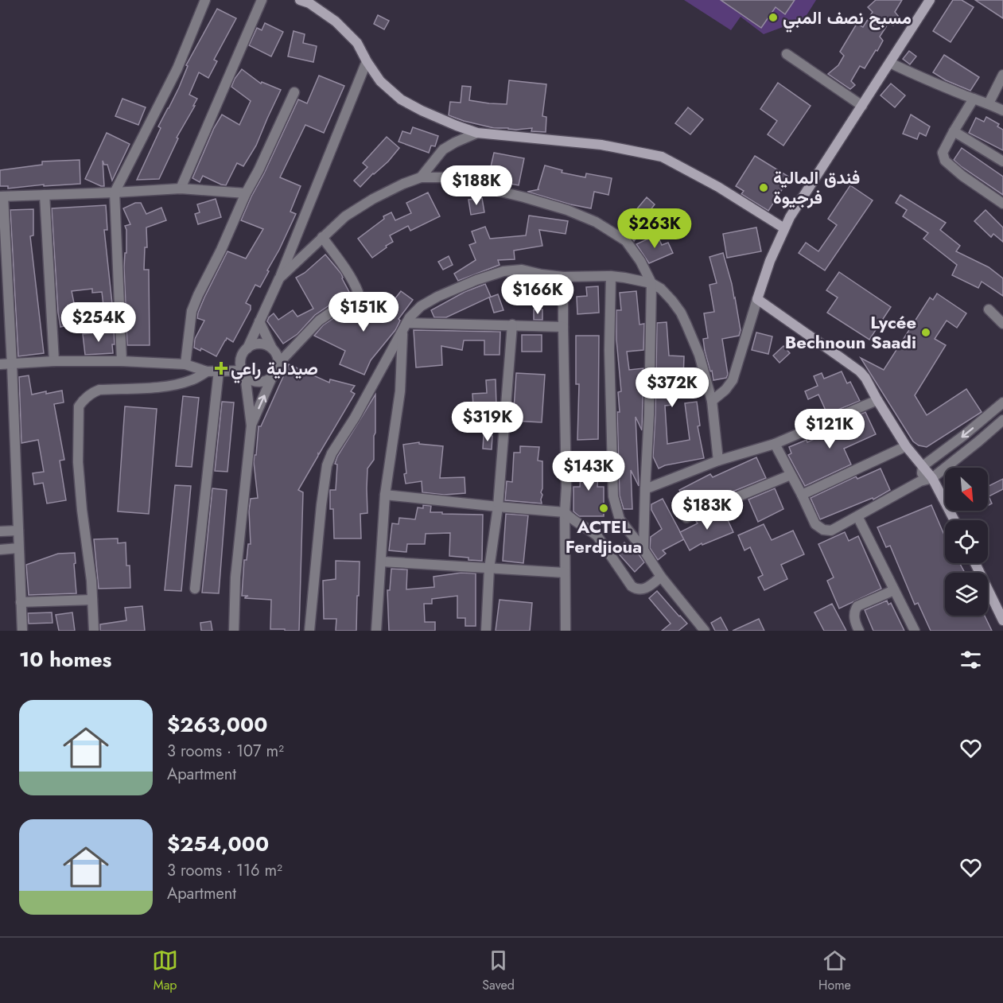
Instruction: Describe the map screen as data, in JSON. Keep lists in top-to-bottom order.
{
  "places": {
    "other": [
      "مسبح نصف المبي",
      "فندق المالية فرجيوة",
      "Lycée Bechnoun Saadi",
      "ACTEL Ferdjioua"
    ],
    "health": ["صيدلية راعي"]
  },
  "north": "bottom right",
  "page": {
    "price": [
      "$188K",
      "$263K",
      "$166K",
      "$151K",
      "$254K",
      "$372K",
      "$319K",
      "$121K",
      "$143K",
      "$183K"
    ],
    "heading": "10 homes",
    "list": [
      {
        "name": "$263,000",
        "note": "3 rooms · 107 m² · Apartment"
      },
      {
        "name": "$254,000",
        "note": "3 rooms · 116 m² · Apartment"
      }
    ],
    "tabs": ["Map", "Saved", "Home"]
  }
}
